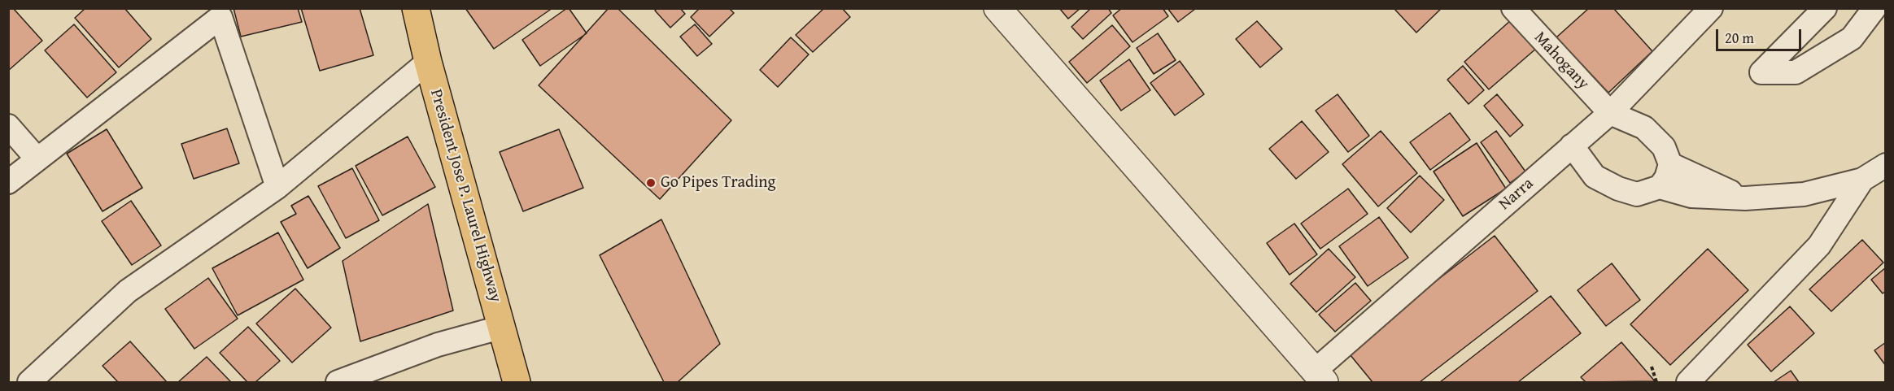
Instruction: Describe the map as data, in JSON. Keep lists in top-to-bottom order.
{
  "streets": {
    "highway": ["President Jose P. Laurel Highway"],
    "street": ["Mahogany", "Narra"]
  },
  "crossings": [
    ["Mahogany", "Narra"]
  ],
  "places": ["Go Pipes Trading"],
  "scale_bar": "20 m"
}
